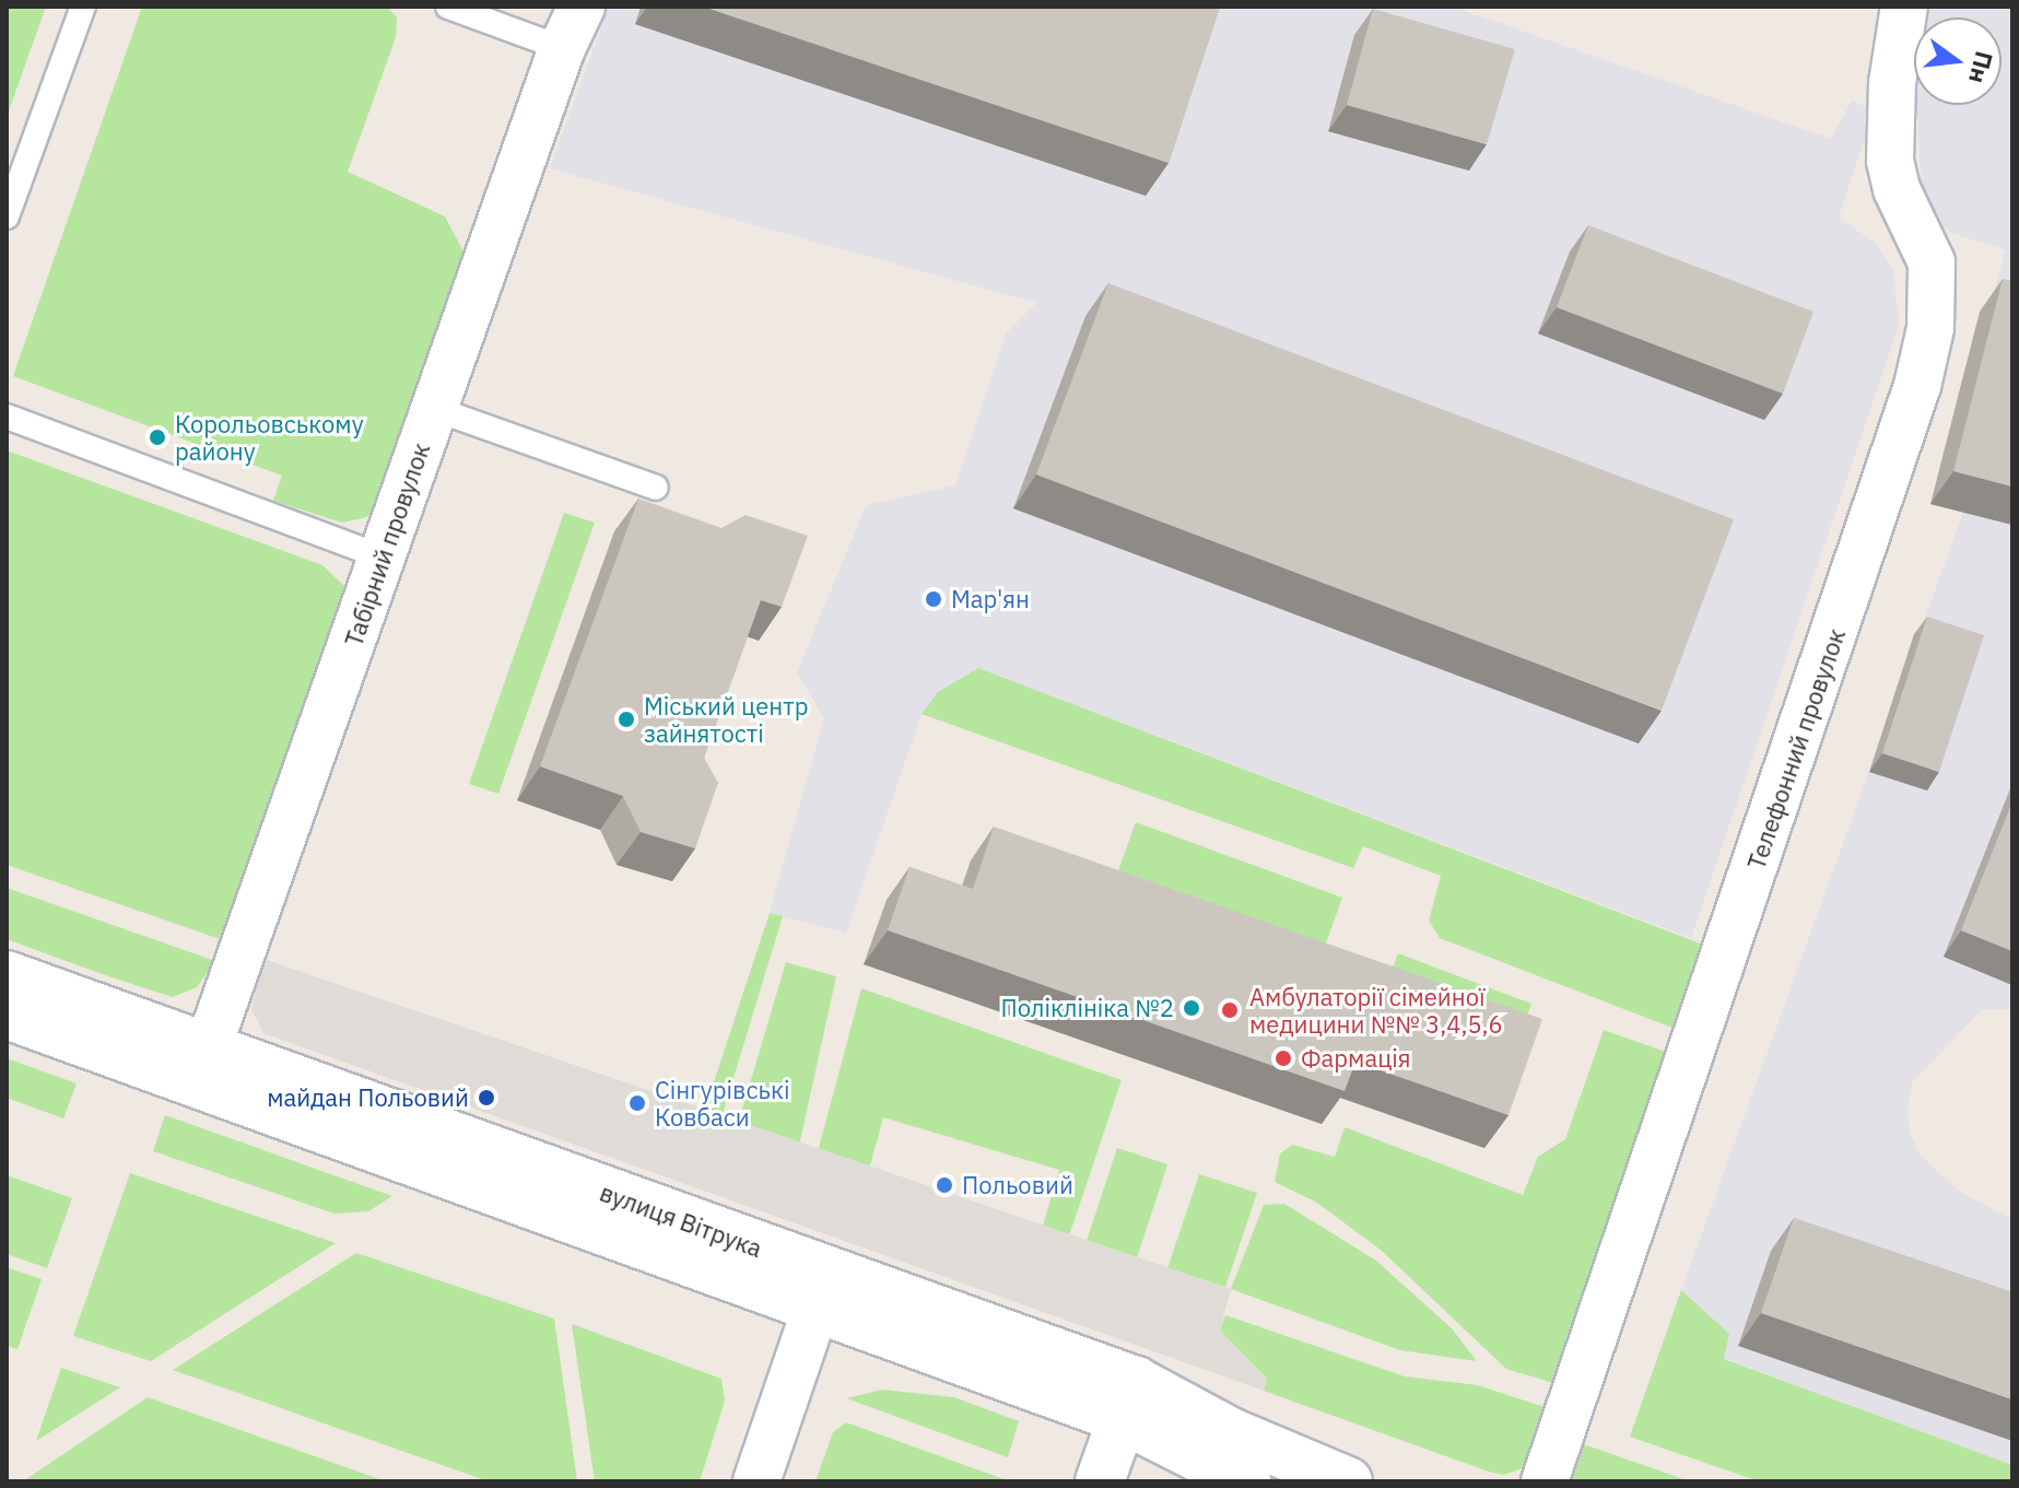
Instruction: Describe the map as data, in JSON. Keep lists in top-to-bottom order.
{
  "streets": {
    "main road": ["вулиця Вітрука"],
    "street": ["Табірний провулок", "Телефонний провулок"]
  },
  "crossings": [
    ["Табірний провулок", "вулиця Вітрука"]
  ],
  "places": [
    "Корольовському району",
    "Мар'ян",
    "Міський центр зайнятості",
    "Поліклініка №2",
    "Амбулаторії сімейної медицини №№ 3,4,5,6",
    "Фармація",
    "майдан Польовий",
    "Сінгурівські Ковбаси",
    "Польовий"
  ],
  "north": "right"
}
